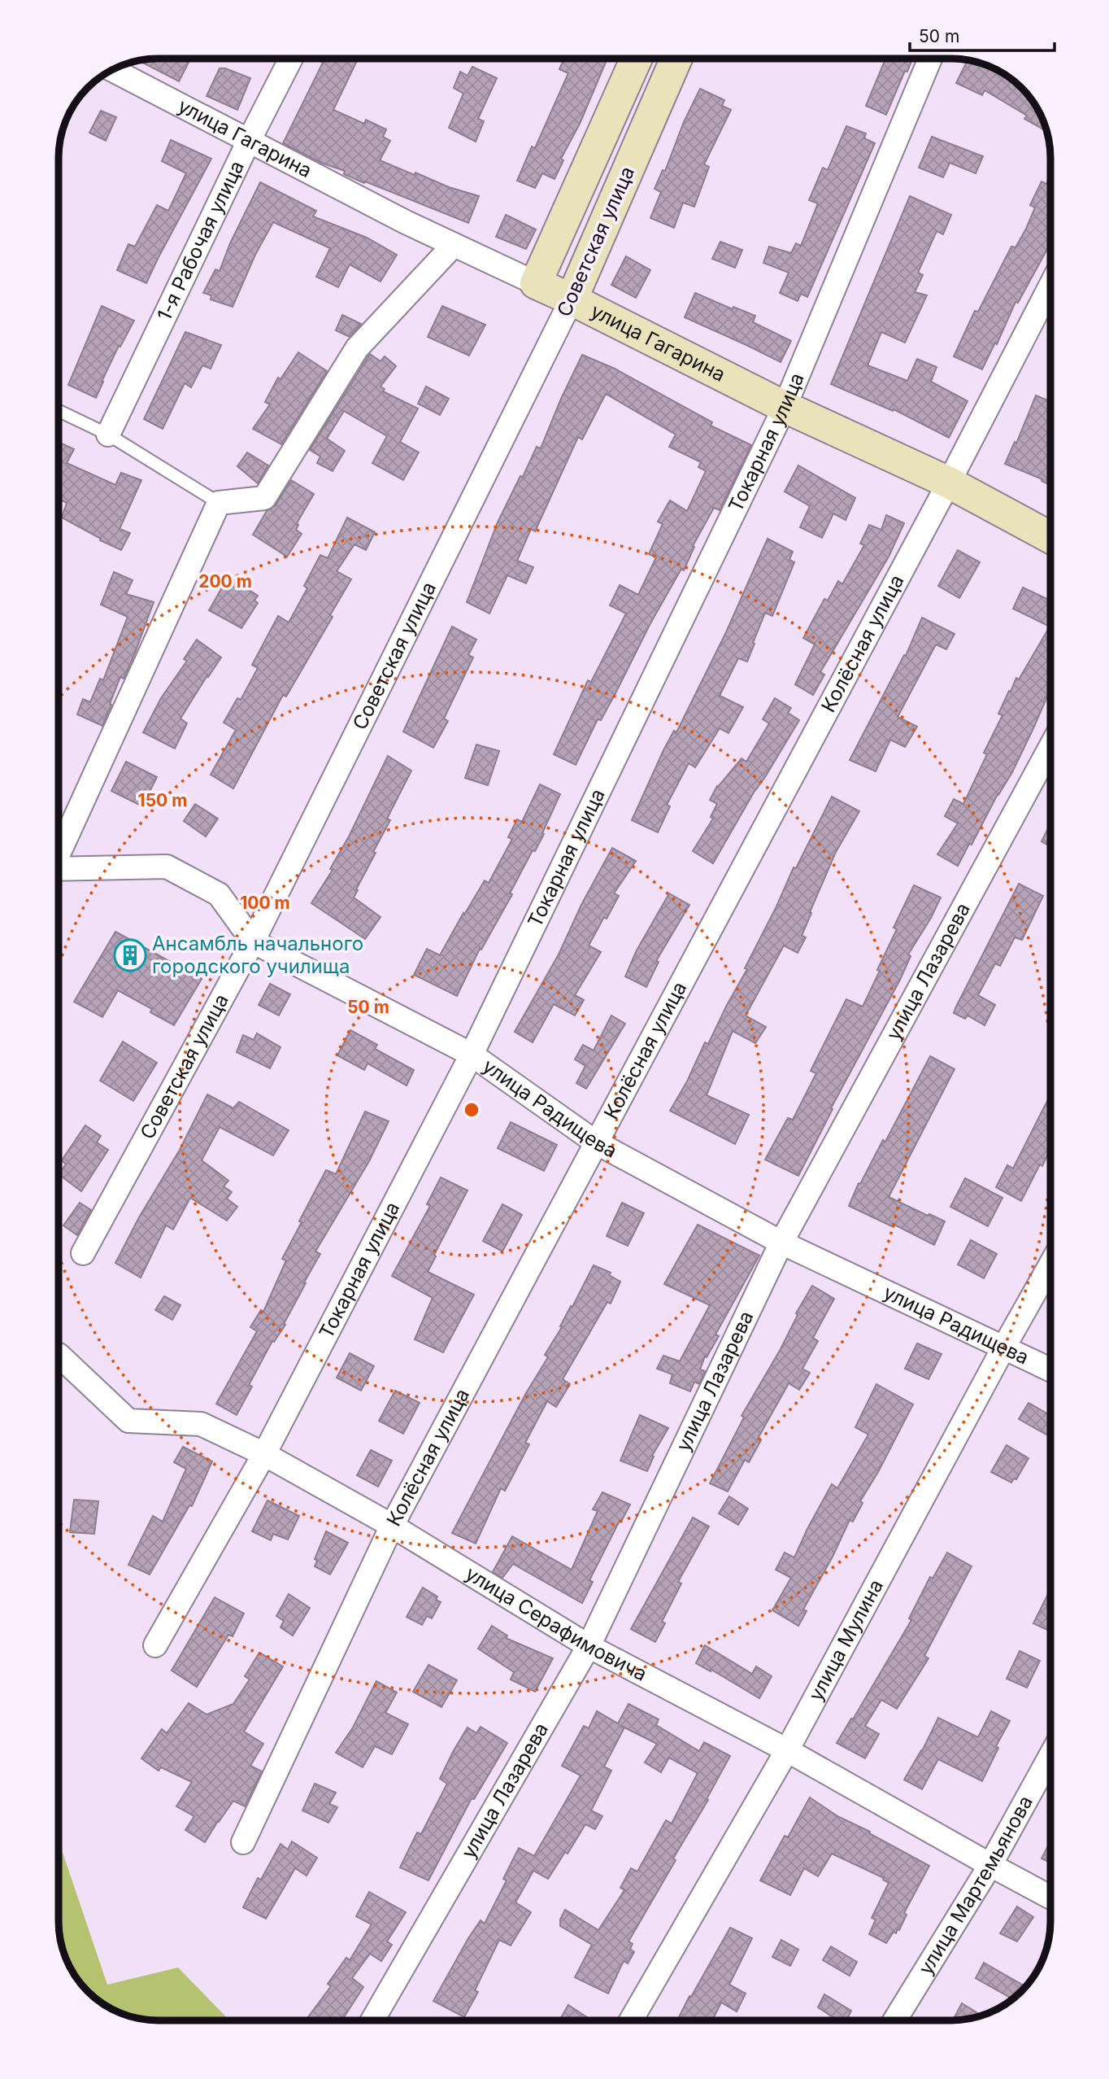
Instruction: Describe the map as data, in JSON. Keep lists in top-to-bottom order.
{
  "streets": {
    "street": [
      "улица Гагарина",
      "1-я Рабочая улица",
      "Советская улица",
      "Токарная улица",
      "Колёсная улица",
      "улица Лазарева",
      "улица Радищева",
      "улица Серафимовича",
      "улица Мулина",
      "улица Мартемьянова"
    ]
  },
  "crossings": [
    ["улица Гагарина", "1-я Рабочая улица"],
    ["улица Гагарина", "Советская улица"],
    ["улица Гагарина", "Токарная улица"],
    ["улица Гагарина", "Колёсная улица"],
    ["Советская улица", "улица Радищева"],
    ["Токарная улица", "улица Радищева"],
    ["Токарная улица", "улица Серафимовича"],
    ["Колёсная улица", "улица Радищева"],
    ["Колёсная улица", "улица Серафимовича"],
    ["улица Лазарева", "улица Радищева"],
    ["улица Лазарева", "улица Серафимовича"],
    ["улица Радищева", "улица Мулина"],
    ["улица Серафимовича", "улица Мулина"],
    ["улица Серафимовича", "улица Мартемьянова"]
  ],
  "places": {
    "building": ["Ансамбль начального городского училища"]
  },
  "scale_bar": "50 m",
  "rings": [
    "200 m",
    "150 m",
    "100 m",
    "50 m"
  ]
}
